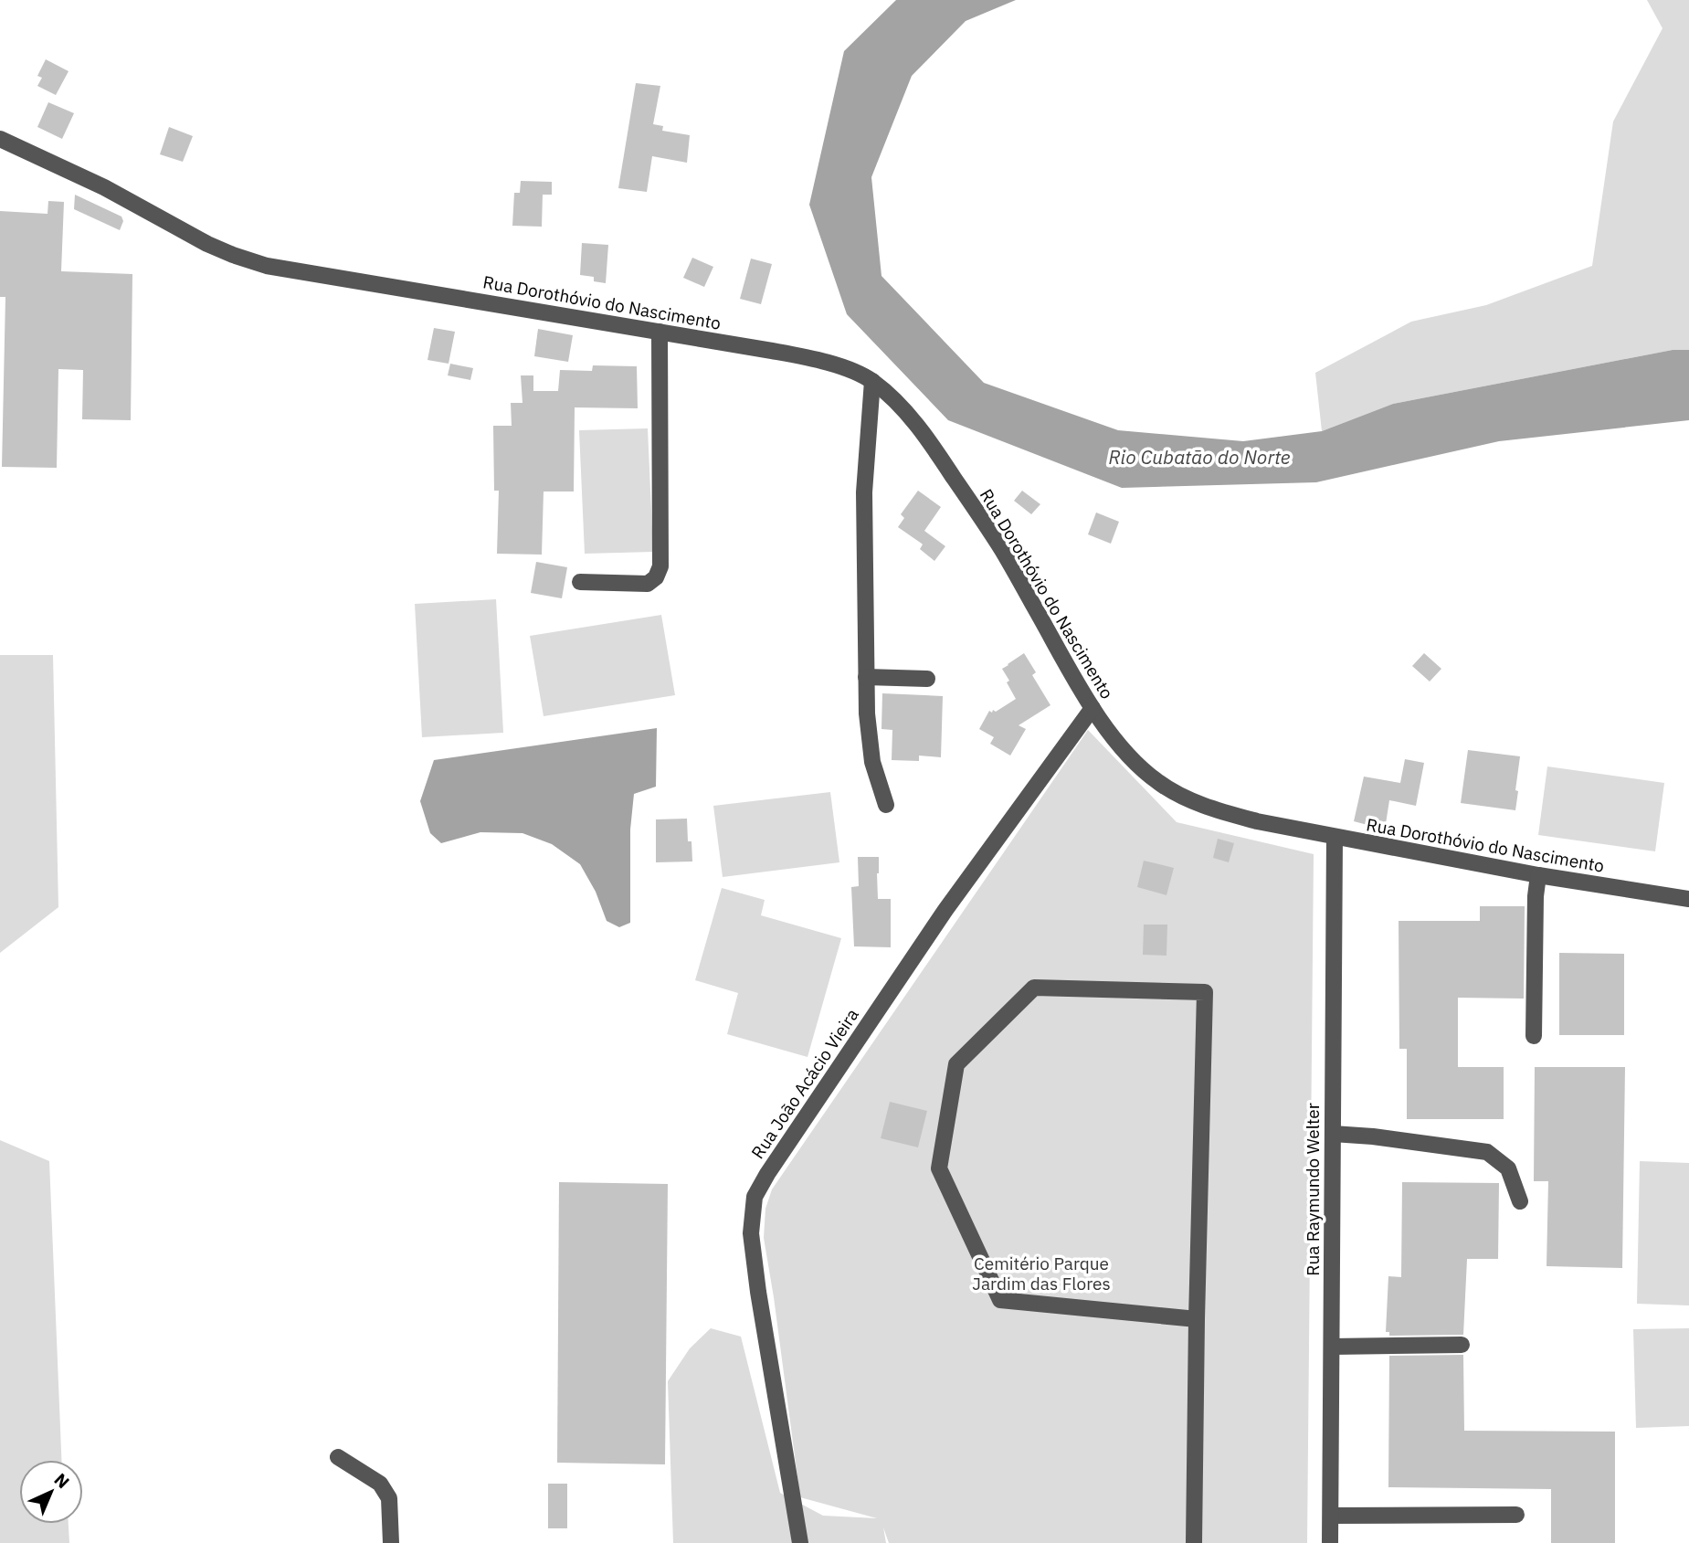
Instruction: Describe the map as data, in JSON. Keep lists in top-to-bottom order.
{
  "streets": {
    "street": ["Rua Dorothóvio do Nascimento", "Rua João Acácio Vieira", "Rua Raymundo Welter"]
  },
  "crossings": [
    ["Rua Dorothóvio do Nascimento", "Rua João Acácio Vieira"],
    ["Rua Dorothóvio do Nascimento", "Rua Raymundo Welter"]
  ],
  "water": ["Rio Cubatão do Norte"],
  "parks": ["Cemitério Parque Jardim das Flores"],
  "north": "top right"
}
